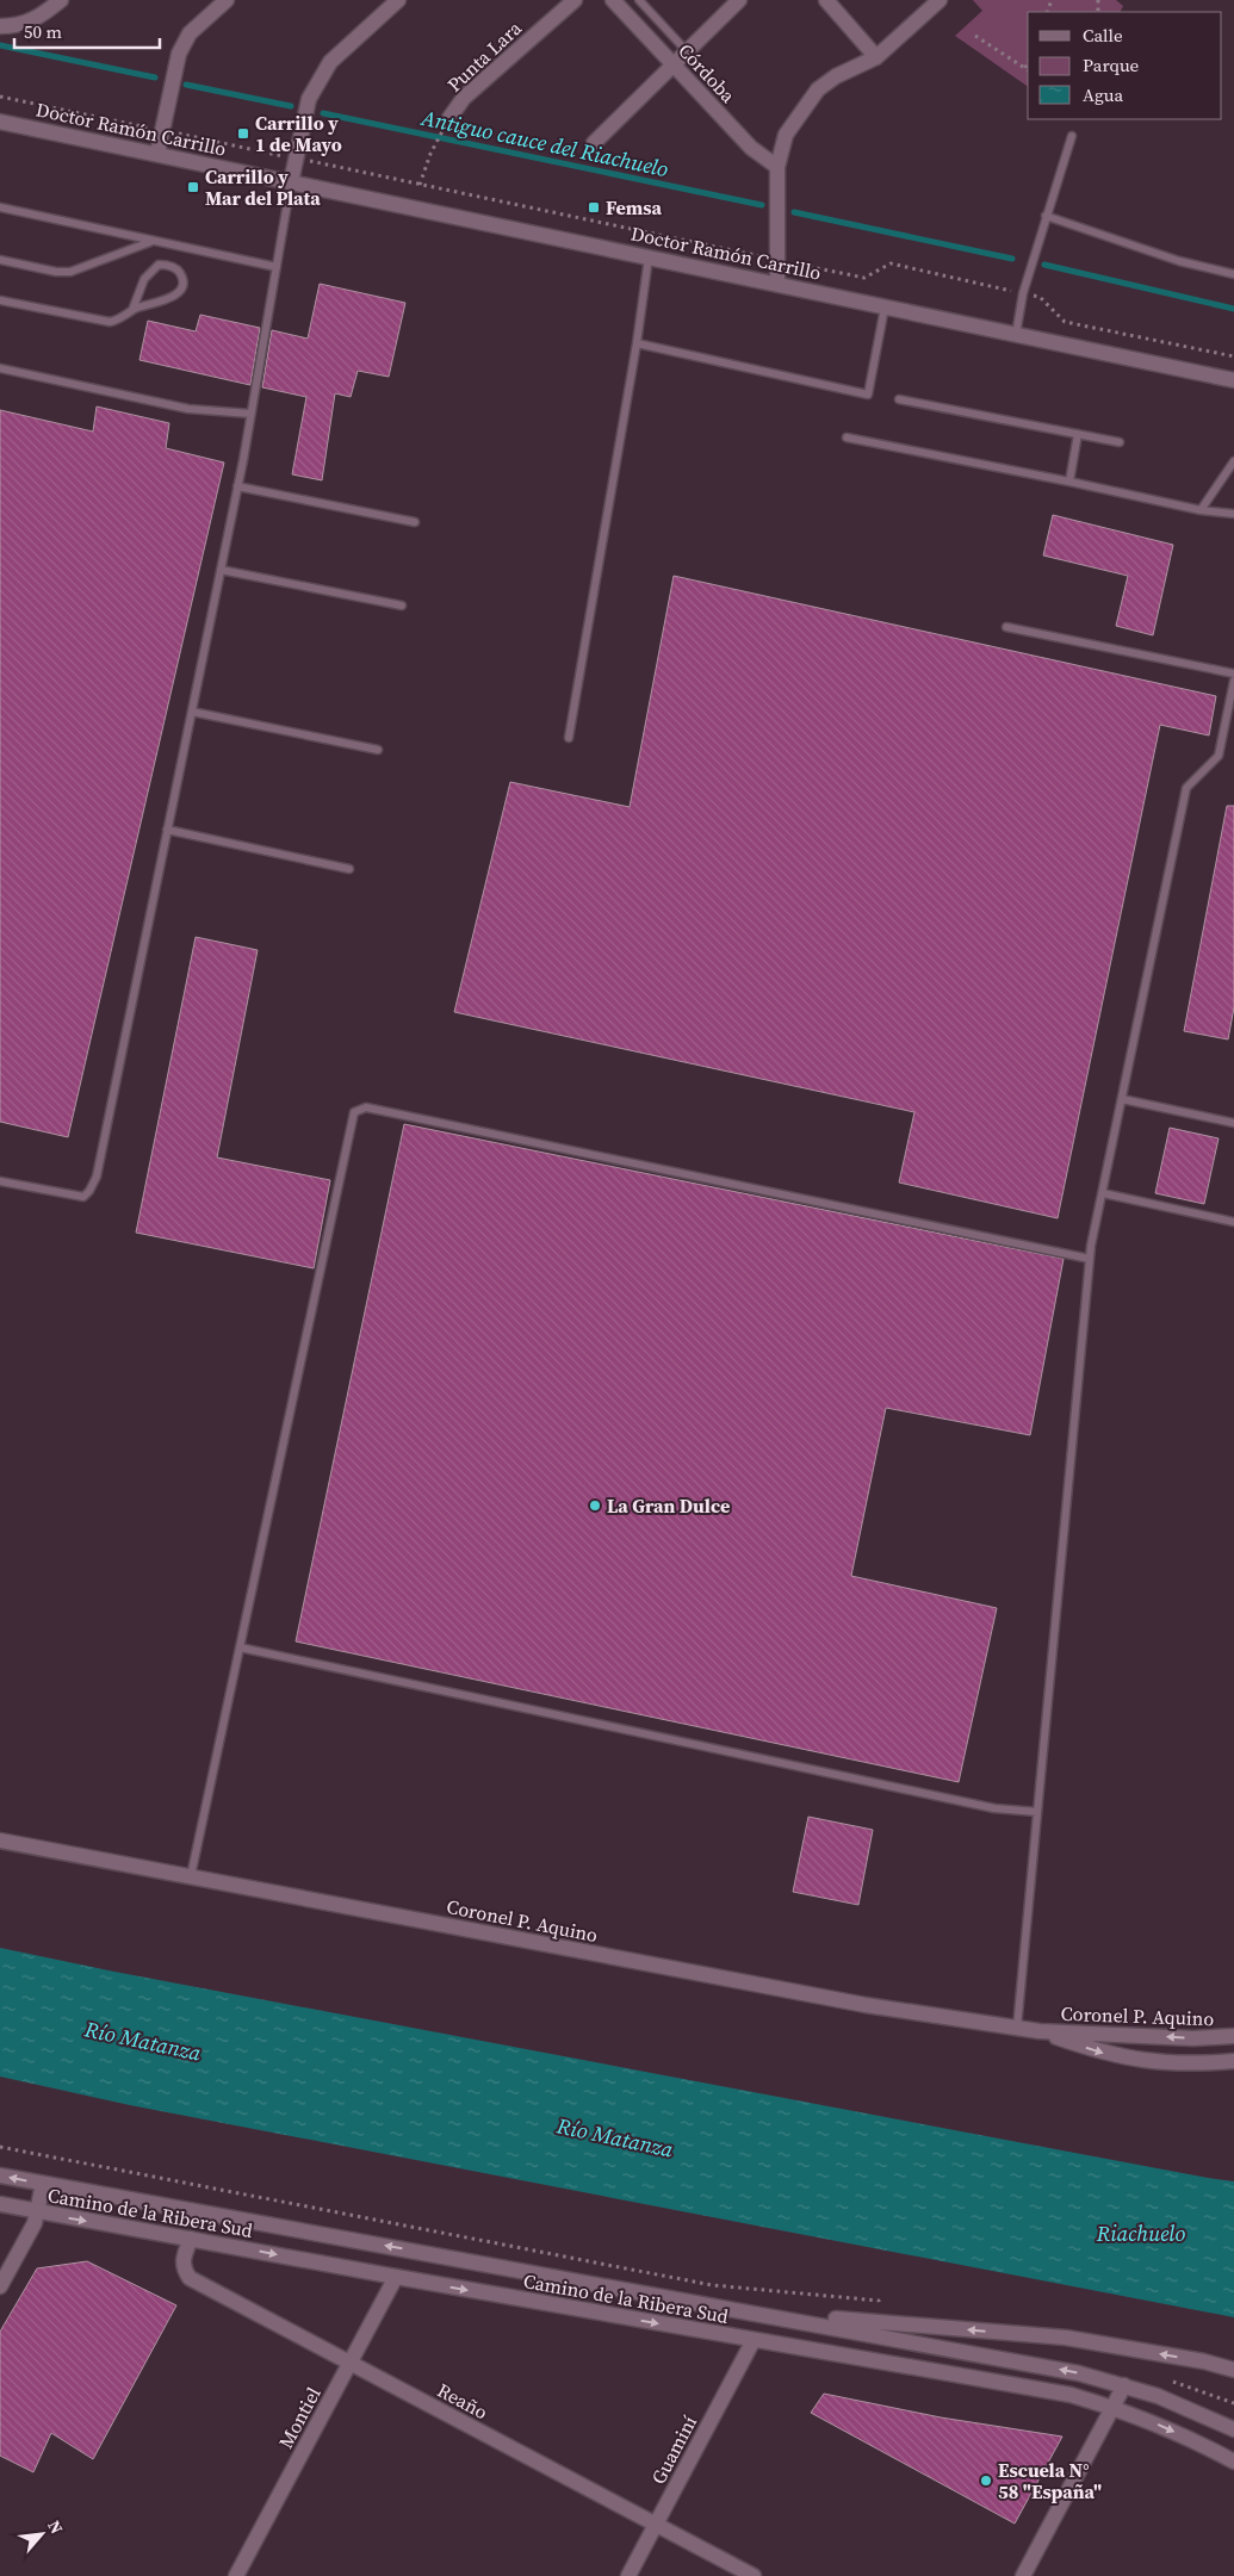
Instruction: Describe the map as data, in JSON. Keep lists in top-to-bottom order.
{
  "streets": {
    "street": [
      "Punta Lara",
      "Córdoba",
      "Doctor Ramón Carrillo",
      "Coronel P. Aquino",
      "Camino de la Ribera Sud",
      "Reaño",
      "Montiel",
      "Guaminí"
    ]
  },
  "crossings": [
    ["Camino de la Ribera Sud", "Reaño"],
    ["Camino de la Ribera Sud", "Montiel"],
    ["Camino de la Ribera Sud", "Guaminí"],
    ["Reaño", "Montiel"],
    ["Reaño", "Guaminí"]
  ],
  "water": ["Antiguo cauce del Riachuelo", "Río Matanza", "Riachuelo"],
  "places": {
    "transit": ["Carrillo y 1 de Mayo", "Carrillo y Mar del Plata", "Femsa"],
    "other": ["La Gran Dulce", "Escuela N° 58 \"España\""]
  },
  "legend": ["Calle", "Parque", "Agua"],
  "scale_bar": "50 m",
  "north": "top right"
}
